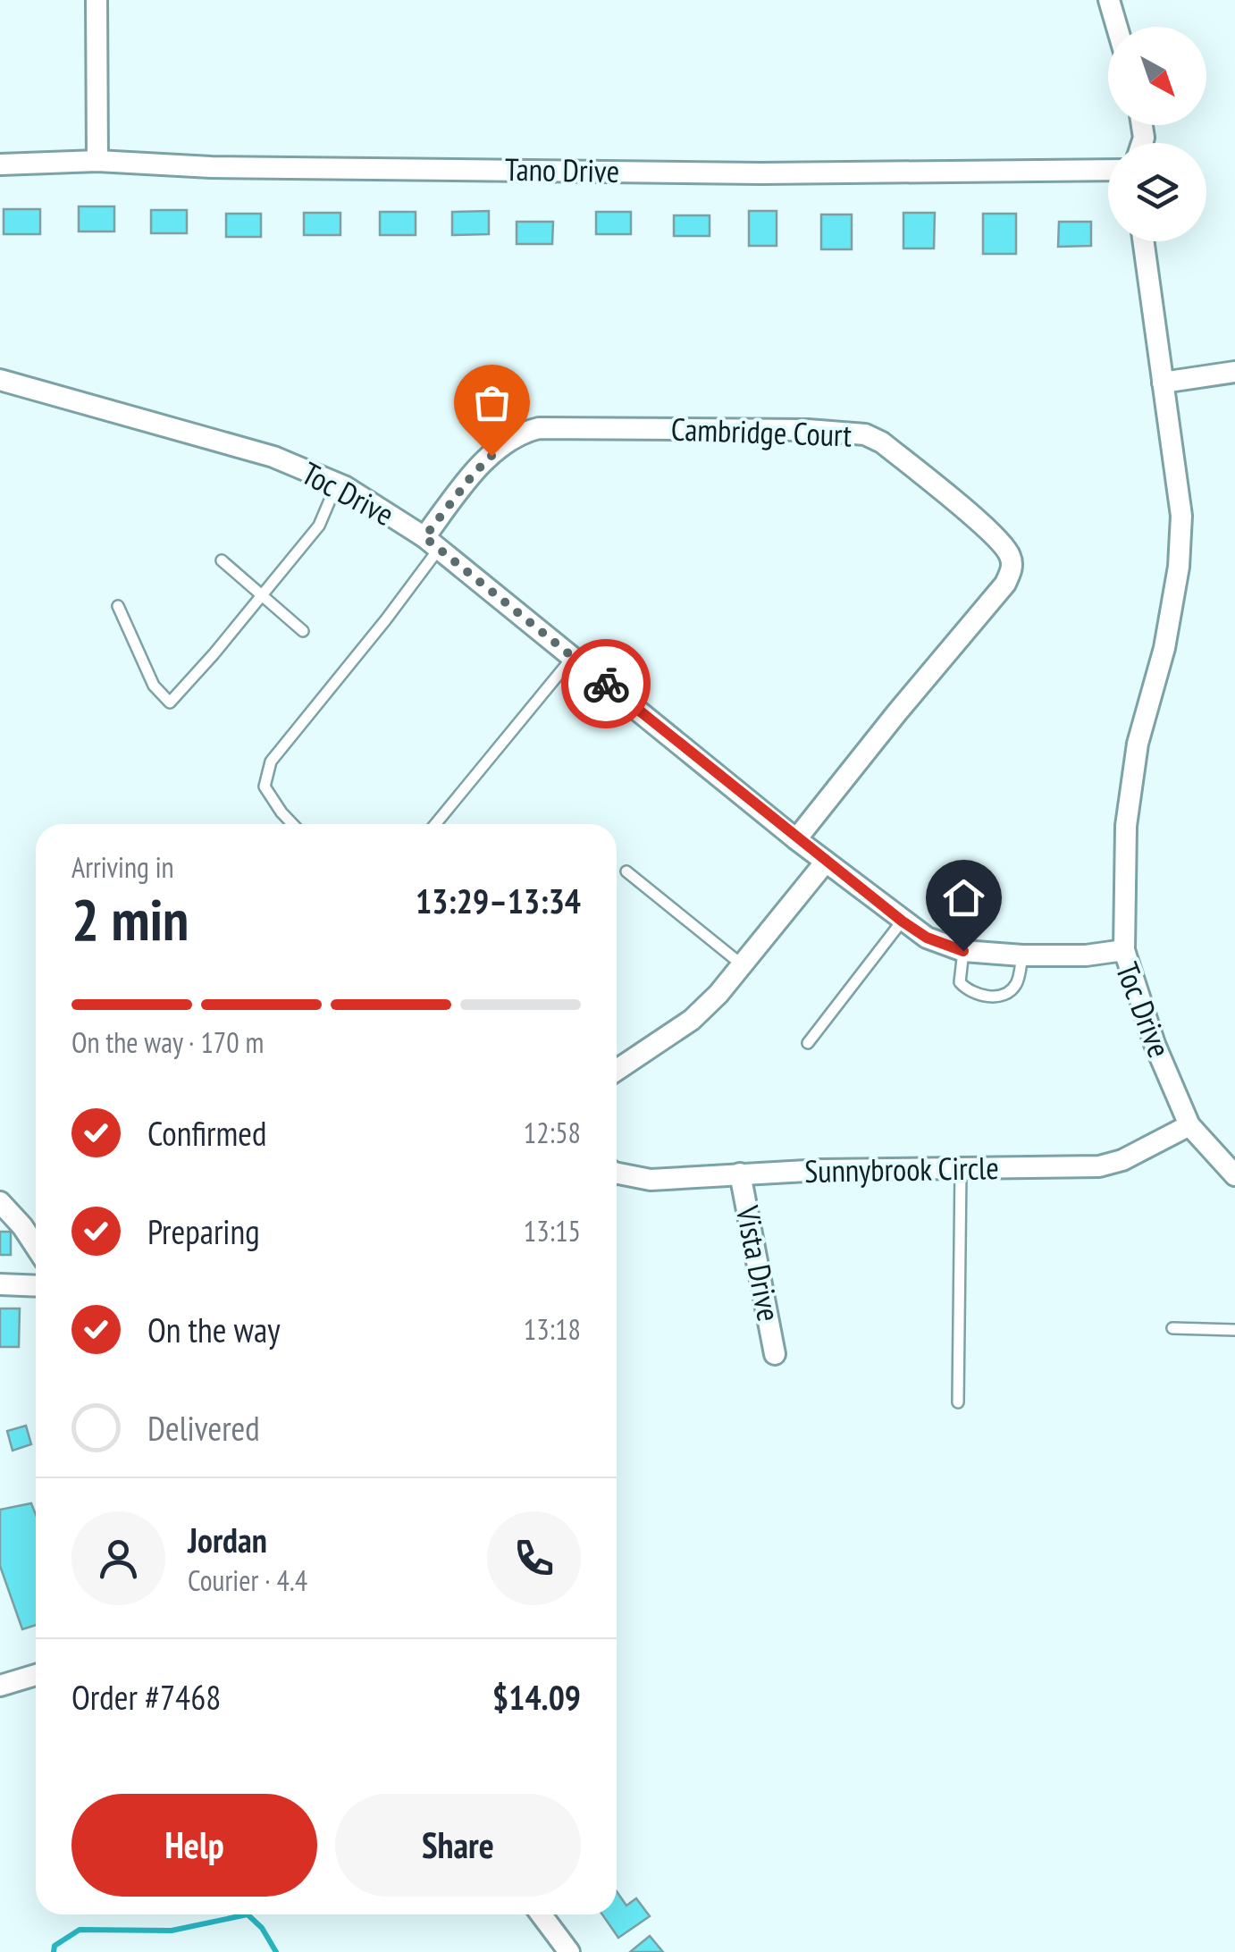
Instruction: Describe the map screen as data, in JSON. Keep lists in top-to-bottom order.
{
  "streets": {
    "street": [
      "Tano Drive",
      "Cambridge Court",
      "Toc Drive",
      "Sunnybrook Circle",
      "Vista Drive"
    ]
  },
  "crossings": [
    ["Cambridge Court", "Toc Drive"],
    ["Toc Drive", "Sunnybrook Circle"],
    ["Sunnybrook Circle", "Vista Drive"]
  ],
  "north": "bottom right",
  "page": {
    "heading": ["2 min", "Arriving in", "13:29–13:34"],
    "panel": [
      "Jordan",
      "Courier · 4.4",
      "Order #7468",
      "$14.09"
    ],
    "bar": "On the way · 170 m",
    "list": [
      ["Confirmed", "12:58"],
      ["Preparing", "13:15"],
      ["On the way", "13:18"],
      "Delivered"
    ],
    "buttons": ["Help", "Share"]
  }
}
